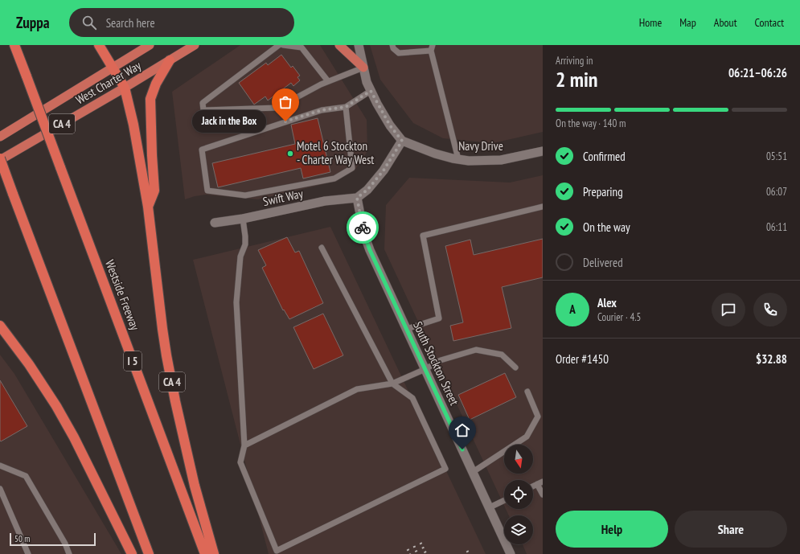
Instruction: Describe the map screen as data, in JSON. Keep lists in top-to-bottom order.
{
  "streets": {
    "highway": [
      "West Charter Way",
      "CA 4",
      "Westside Freeway",
      "I 5"
    ],
    "street": ["Navy Drive", "Swift Way", "South Stockton Street"]
  },
  "crossings": [
    ["Swift Way", "South Stockton Street"]
  ],
  "places": ["Jack in the Box", "Motel 6 Stockton - Charter Way West"],
  "scale_bar": "50 m",
  "north": "bottom",
  "page": {
    "header": "Zuppa",
    "search": "Search here",
    "nav": [
      "Home",
      "Map",
      "About",
      "Contact"
    ],
    "heading": ["2 min", "Arriving in", "06:21–06:26"],
    "panel": [
      "Alex",
      "Courier · 4.5",
      "Order #1450",
      "$32.88"
    ],
    "bar": "On the way · 140 m",
    "bubble": "Jack in the Box",
    "list": [
      ["Confirmed", "05:51"],
      ["Preparing", "06:07"],
      ["On the way", "06:11"],
      "Delivered"
    ],
    "round": "A",
    "buttons": ["Help", "Share"],
    "scale": "50 m"
  }
}
